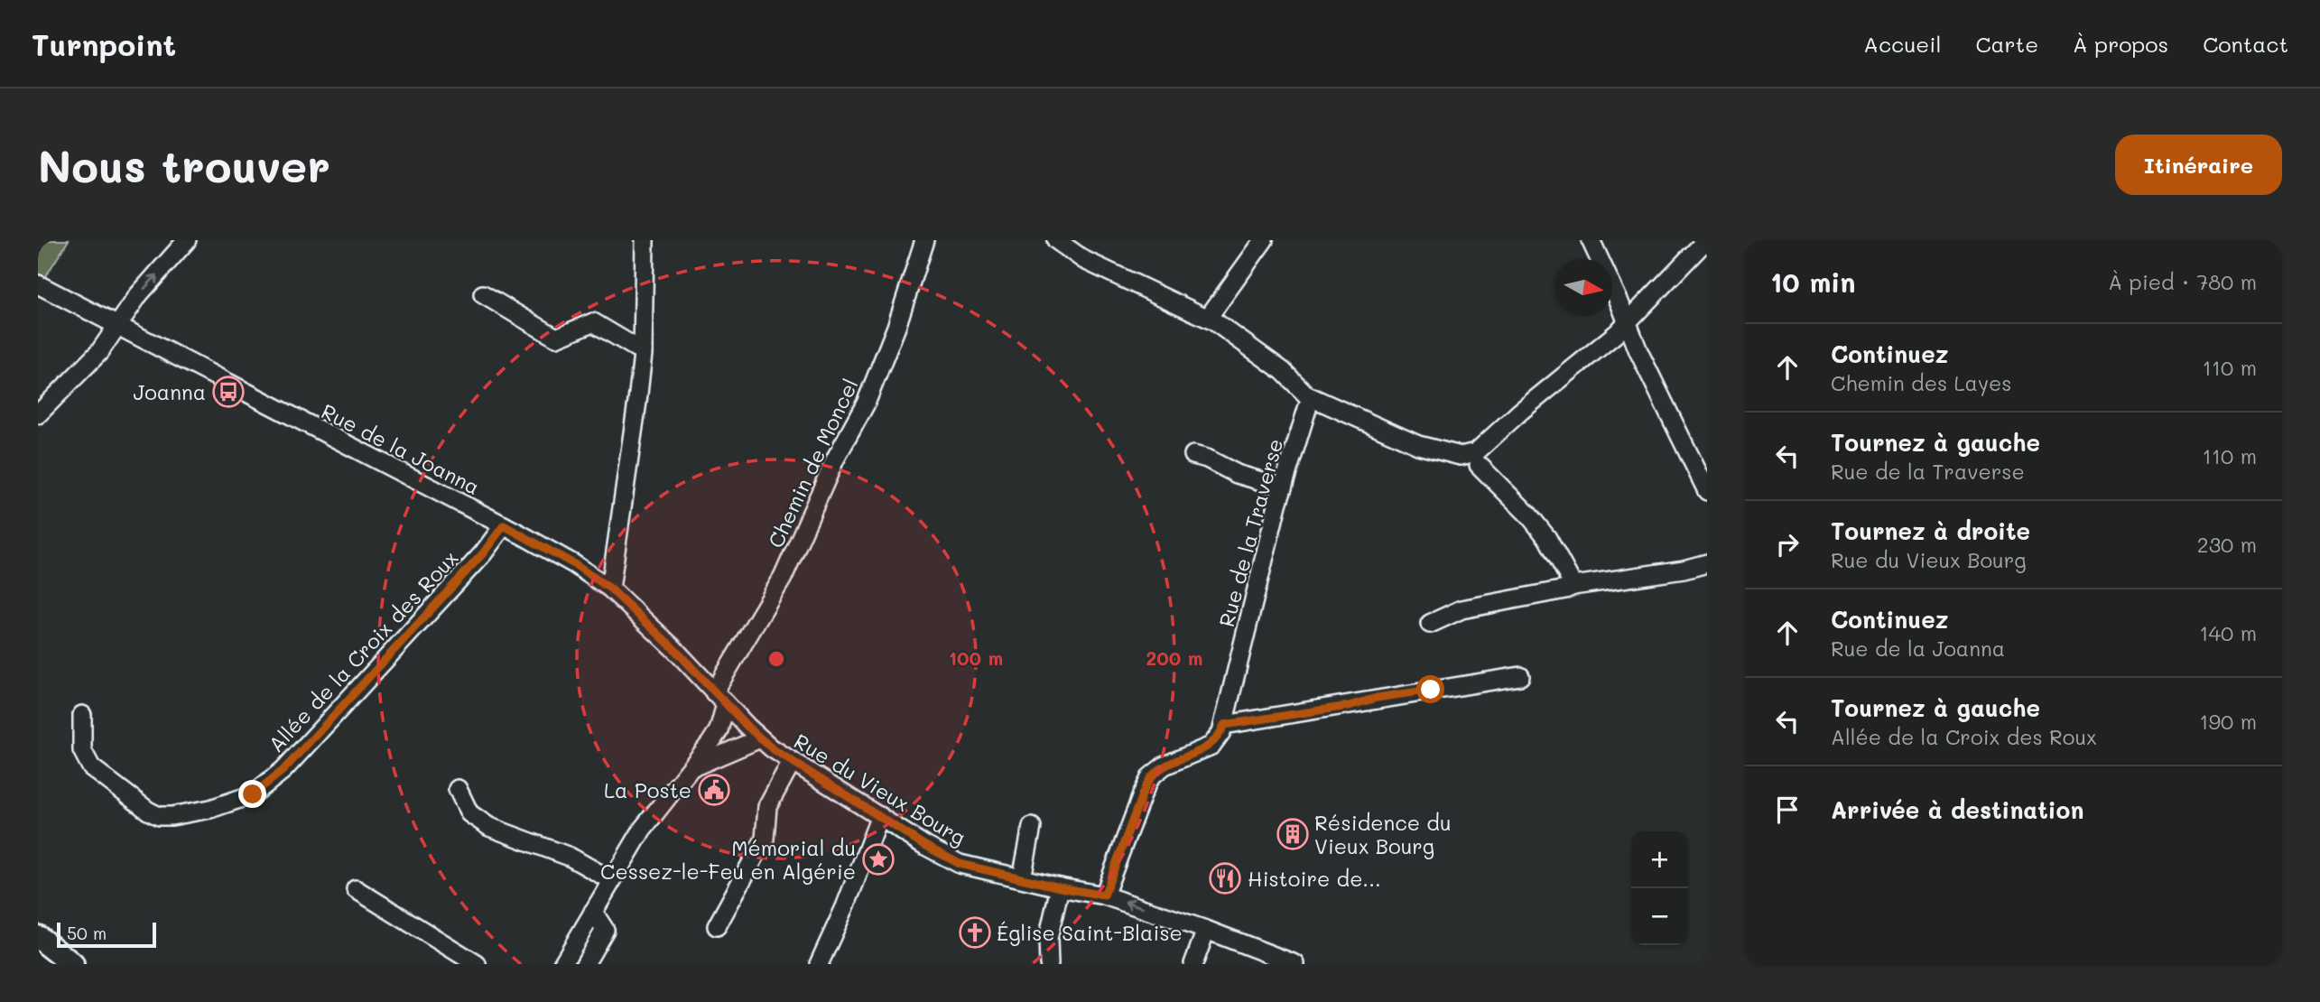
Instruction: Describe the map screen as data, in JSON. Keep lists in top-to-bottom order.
{
  "streets": {
    "street": [
      "Rue de la Joanna",
      "Chemin de Moncel",
      "Rue de la Traverse",
      "Allée de la Croix des Roux",
      "Rue du Vieux Bourg"
    ]
  },
  "crossings": [
    ["Rue de la Joanna", "Chemin de Moncel"],
    ["Rue de la Joanna", "Allée de la Croix des Roux"],
    ["Rue de la Joanna", "Rue du Vieux Bourg"],
    ["Chemin de Moncel", "Rue du Vieux Bourg"],
    ["Rue de la Traverse", "Rue du Vieux Bourg"]
  ],
  "places": {
    "bus stop": ["Joanna"],
    "public building": ["La Poste"],
    "building": ["Résidence du Vieux Bourg"],
    "place": ["Mémorial du Cessez-le-Feu en Algérie"],
    "restaurant": ["Histoire de..."],
    "church": ["Église Saint-Blaise"]
  },
  "scale_bar": "50 m",
  "north": "right",
  "page": {
    "header": "Turnpoint",
    "nav": [
      "Accueil",
      "Carte",
      "À propos",
      "Contact"
    ],
    "buttons": "Itinéraire",
    "title": "Nous trouver",
    "heading": ["10 min", "À pied · 780 m"],
    "list": [
      ["Continuez", "Chemin des Layes", "110 m"],
      ["Tournez à gauche", "Rue de la Traverse", "110 m"],
      ["Tournez à droite", "Rue du Vieux Bourg", "230 m"],
      ["Continuez", "Rue de la Joanna", "140 m"],
      ["Tournez à gauche", "Allée de la Croix des Roux", "190 m"],
      "Arrivée à destination"
    ],
    "map_buttons": ["+", "−"],
    "scale": "50 m"
  },
  "rings": ["100 m", "200 m"]
}
